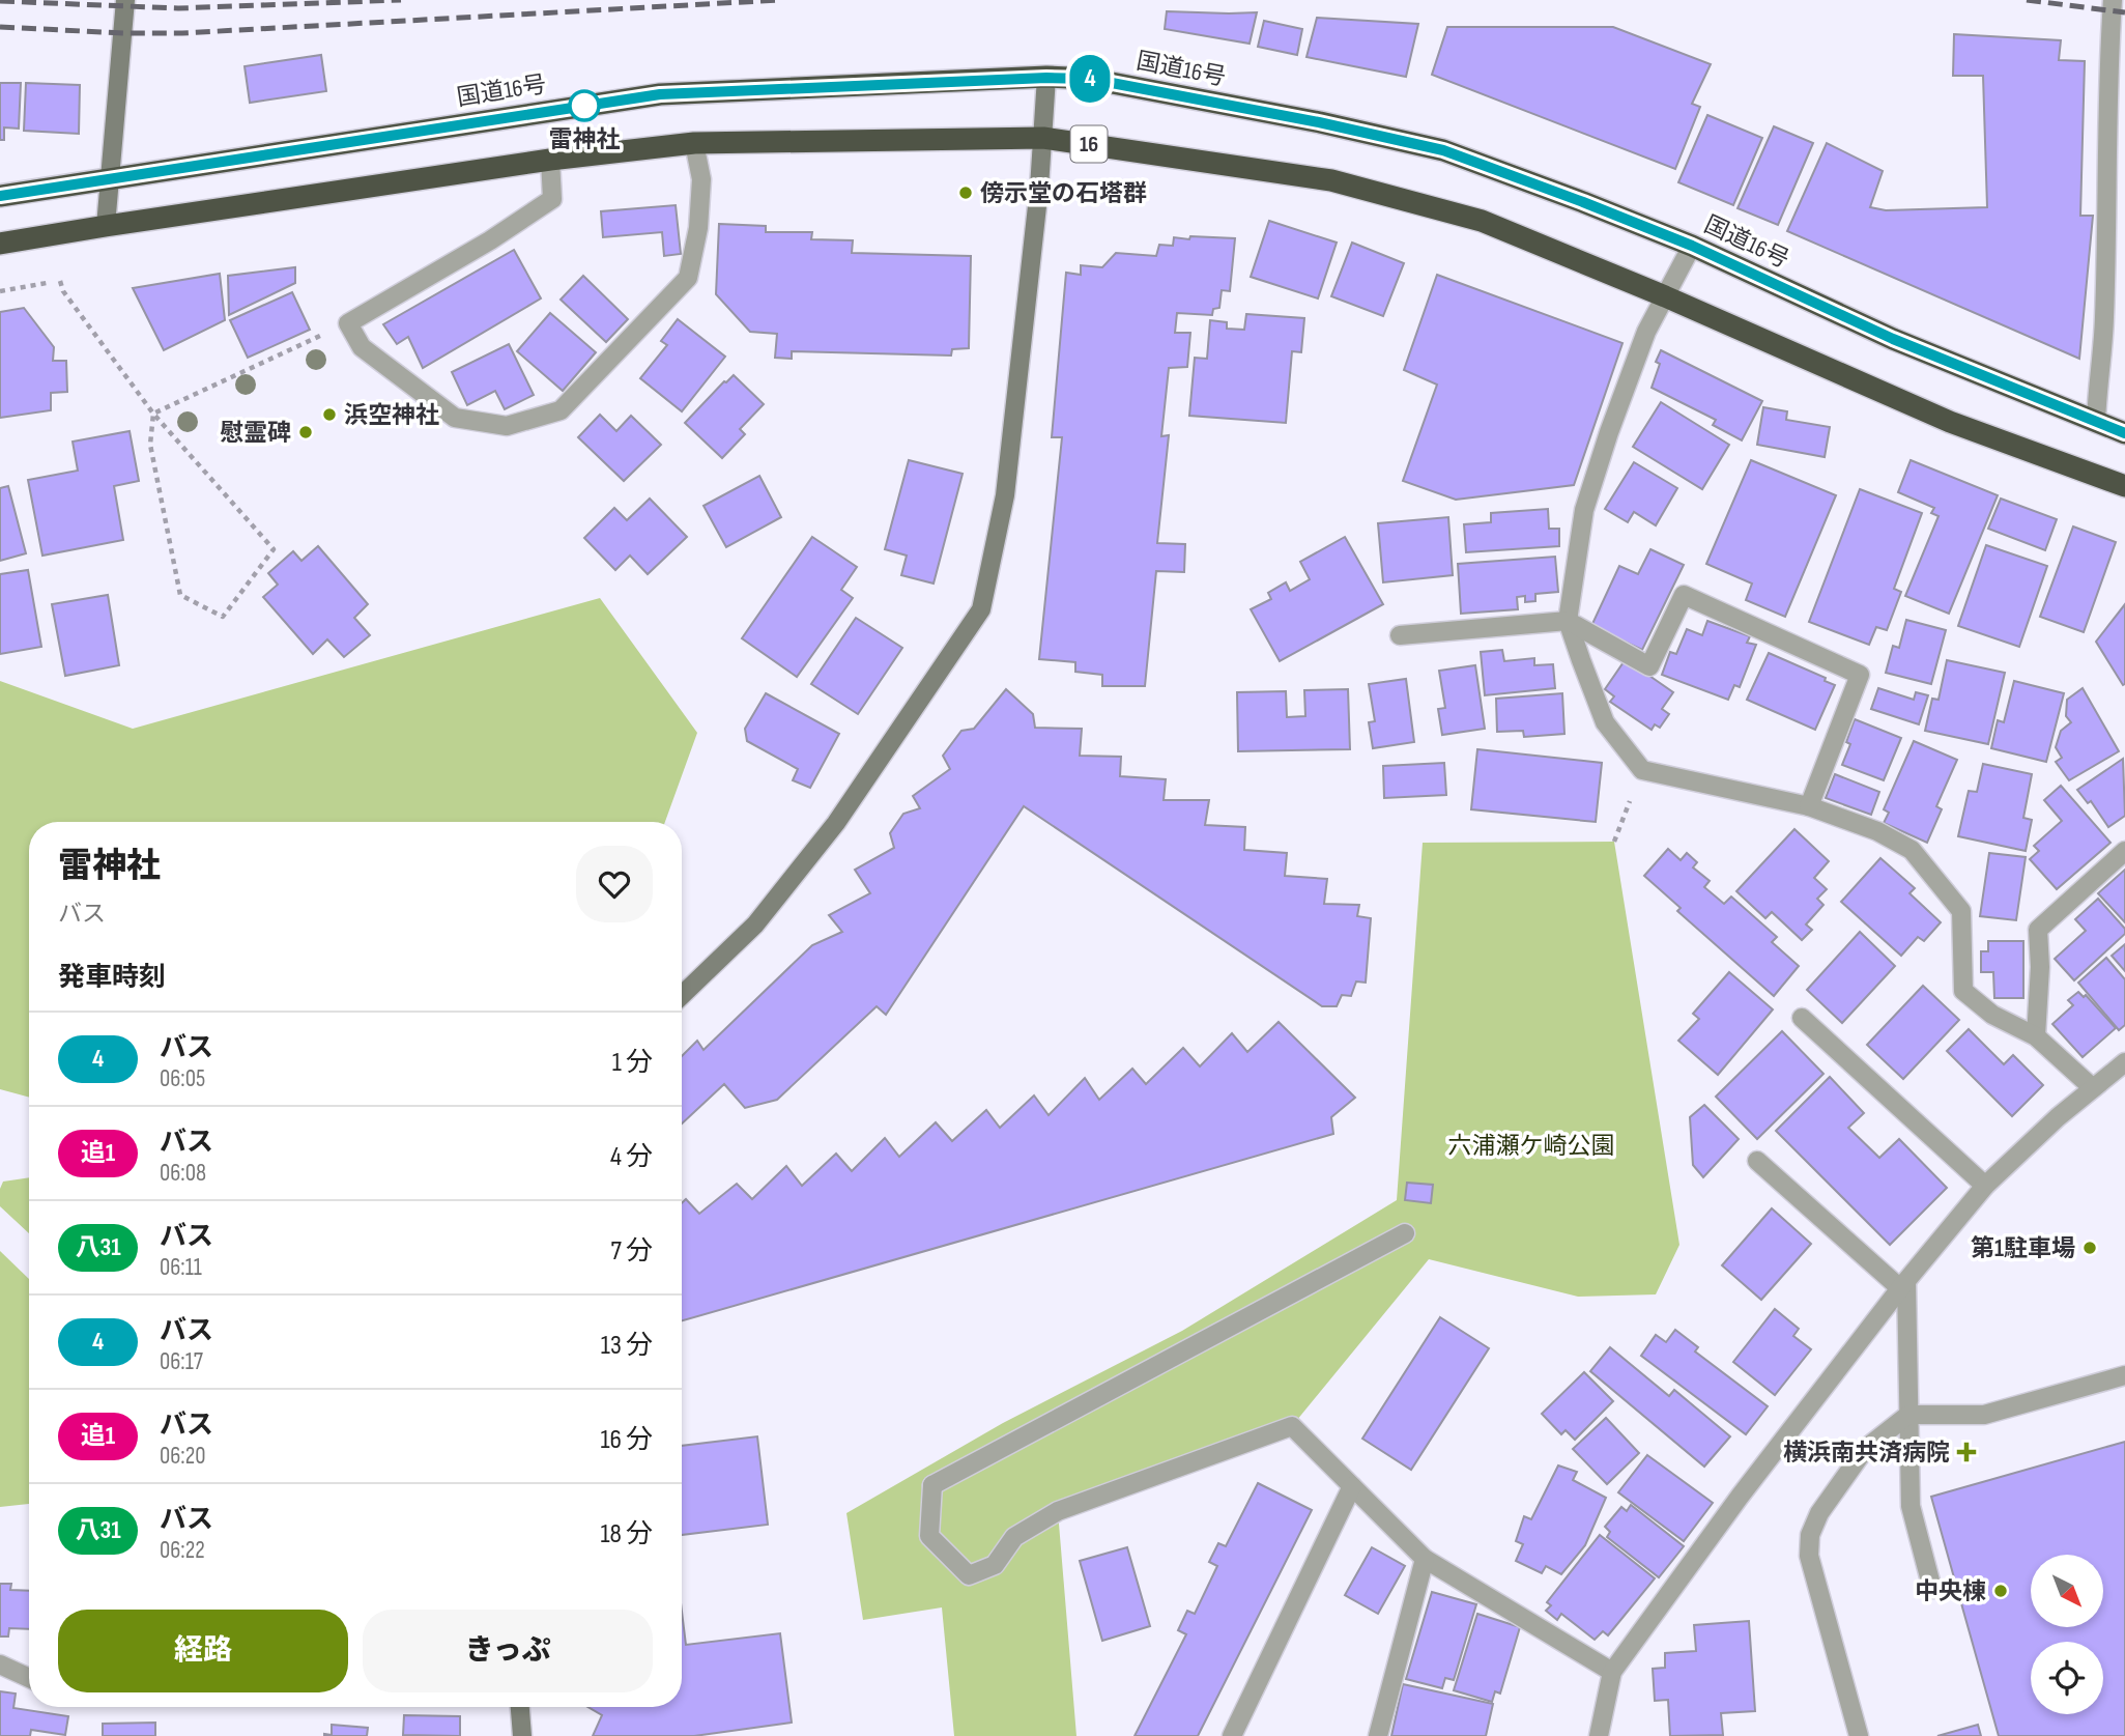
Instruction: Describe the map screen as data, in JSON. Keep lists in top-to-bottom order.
{
  "streets": {
    "highway": ["国道16号", "16"]
  },
  "parks": ["六浦瀬ケ崎公園"],
  "places": {
    "other": [
      "雷神社",
      "傍示堂の石塔群",
      "浜空神社",
      "慰霊碑",
      "第1駐車場",
      "中央棟"
    ],
    "health": ["横浜南共済病院"]
  },
  "lines": ["bus line 4"],
  "north": "bottom right",
  "page": {
    "on_map": "4",
    "heading": [
      ["雷神社", "バス"],
      "発車時刻"
    ],
    "list": [
      {
        "mark": "4",
        "name": "バス",
        "note": "06:05",
        "value": "1 分"
      },
      {
        "mark": "追1",
        "name": "バス",
        "note": "06:08",
        "value": "4 分"
      },
      {
        "mark": "八31",
        "name": "バス",
        "note": "06:11",
        "value": "7 分"
      },
      {
        "mark": "4",
        "name": "バス",
        "note": "06:17",
        "value": "13 分"
      },
      {
        "mark": "追1",
        "name": "バス",
        "note": "06:20",
        "value": "16 分"
      },
      {
        "mark": "八31",
        "name": "バス",
        "note": "06:22",
        "value": "18 分"
      }
    ],
    "buttons": ["経路", "きっぷ"]
  }
}
